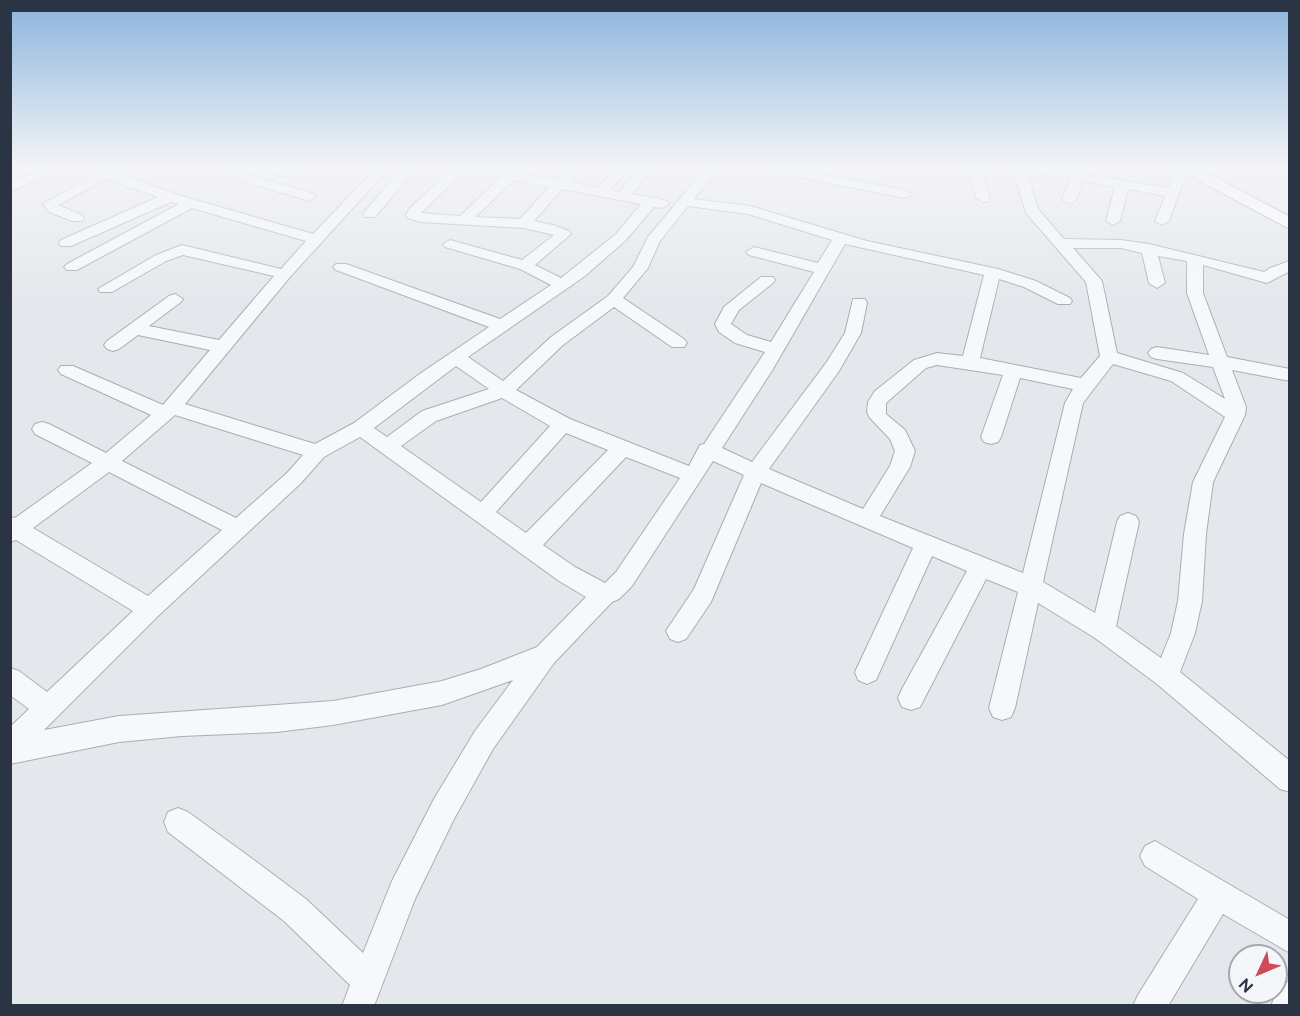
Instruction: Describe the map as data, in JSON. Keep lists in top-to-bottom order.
{
  "north": "bottom left"
}
